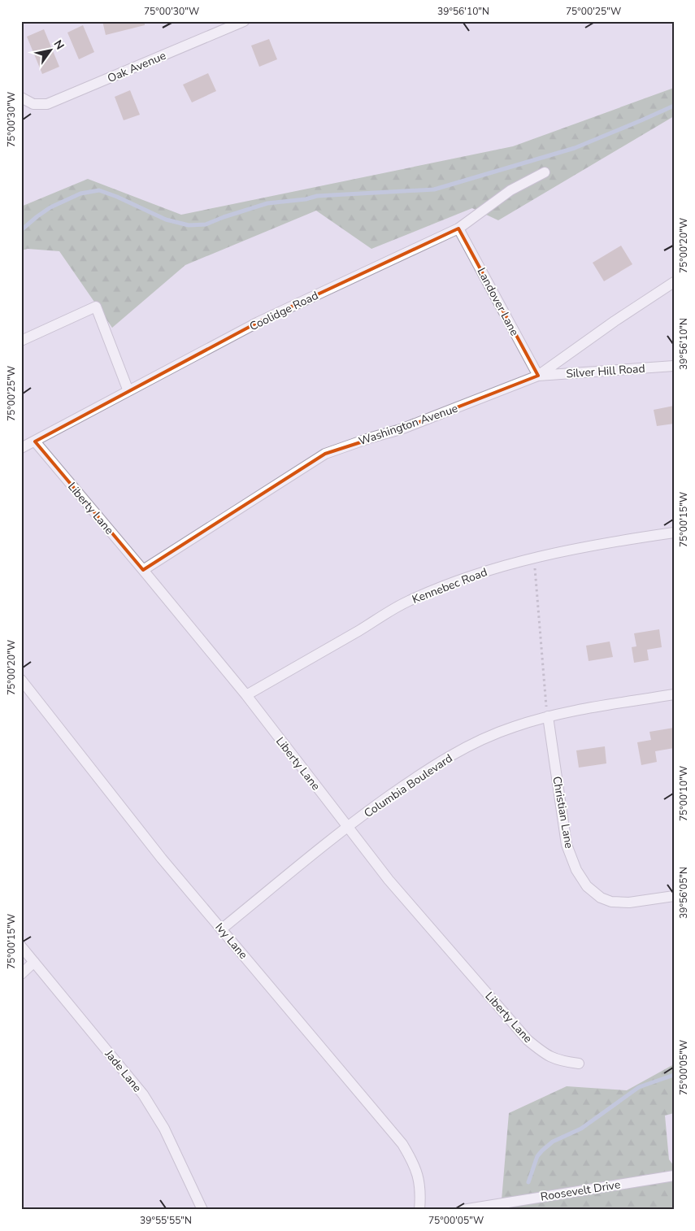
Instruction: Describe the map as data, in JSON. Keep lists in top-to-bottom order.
{
  "streets": {
    "street": [
      "Oak Avenue",
      "Landover Lane",
      "Coolidge Road",
      "Silver Hill Road",
      "Washington Avenue",
      "Liberty Lane",
      "Kennebec Road",
      "Columbia Boulevard",
      "Christian Lane",
      "Ivy Lane",
      "Jade Lane",
      "Roosevelt Drive"
    ]
  },
  "crossings": [
    ["Landover Lane", "Coolidge Road"],
    ["Landover Lane", "Silver Hill Road"],
    ["Landover Lane", "Washington Avenue"],
    ["Coolidge Road", "Liberty Lane"],
    ["Silver Hill Road", "Washington Avenue"],
    ["Washington Avenue", "Liberty Lane"],
    ["Liberty Lane", "Kennebec Road"],
    ["Liberty Lane", "Columbia Boulevard"],
    ["Columbia Boulevard", "Christian Lane"],
    ["Columbia Boulevard", "Ivy Lane"]
  ],
  "north": "top right",
  "coordinates": [
    "75°00'30\"W",
    "39°56'10\"N",
    "75°00'25\"W",
    "75°00'20\"W",
    "75°00'15\"W",
    "75°00'10\"W",
    "39°56'05\"N",
    "75°00'05\"W",
    "39°55'55\"N"
  ]
}
